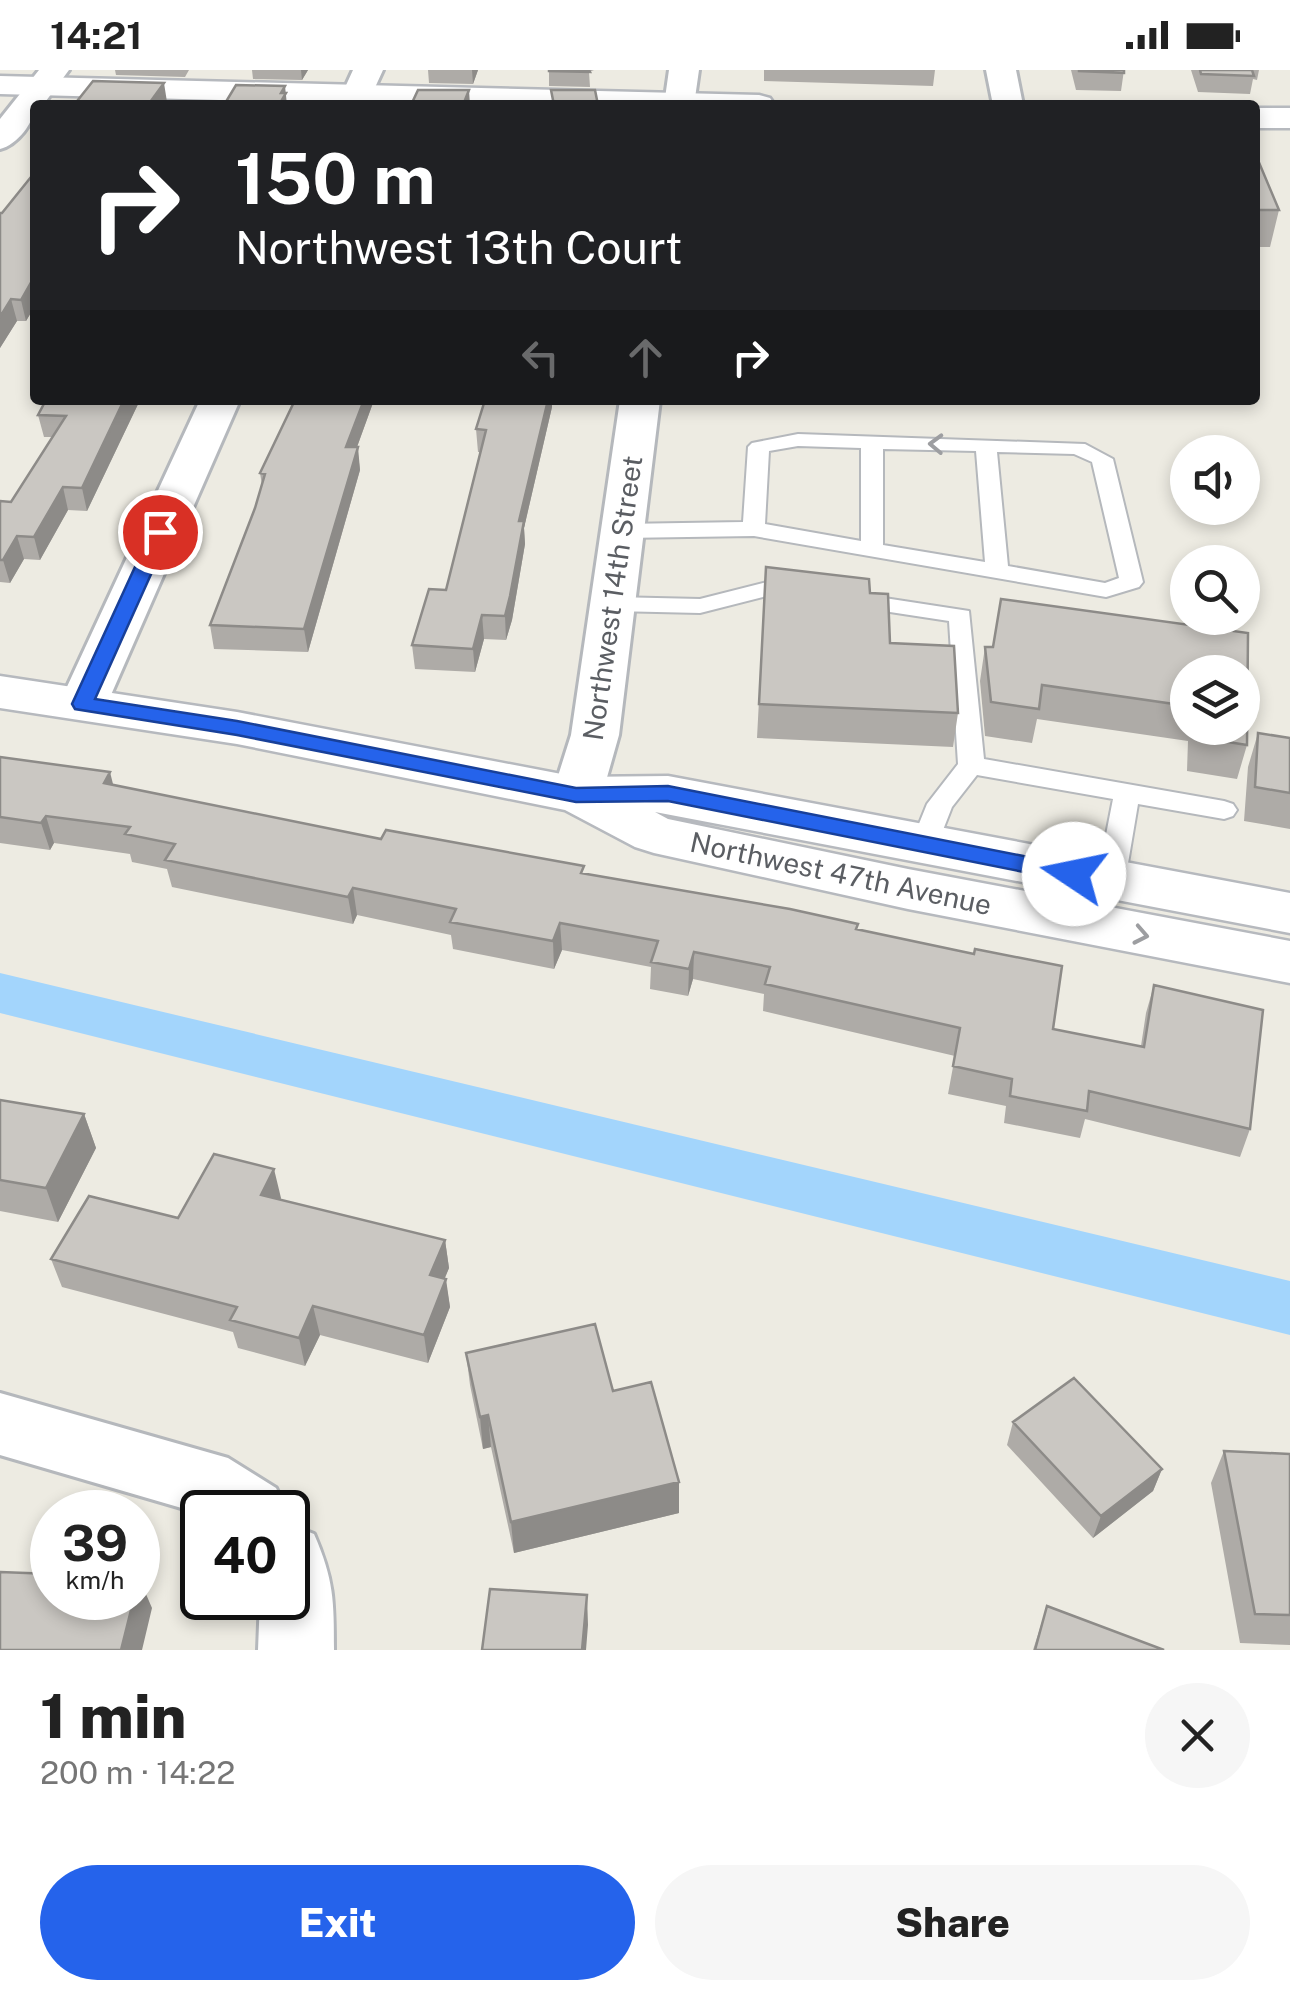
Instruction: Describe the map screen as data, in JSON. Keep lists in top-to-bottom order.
{
  "streets": {
    "street": ["Northwest 14th Street", "Northwest 47th Avenue"]
  },
  "crossings": [
    ["Northwest 14th Street", "Northwest 47th Avenue"]
  ],
  "page": {
    "status": "14:21",
    "turn": ["150 m", "Northwest 13th Court"],
    "speed": "39 km/h",
    "limit": "40",
    "heading": ["1 min", "200 m · 14:22"],
    "buttons": ["Exit", "Share"]
  }
}
